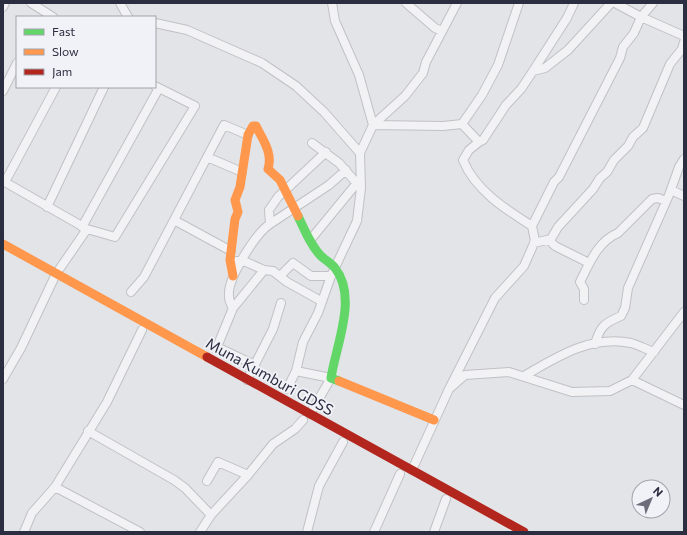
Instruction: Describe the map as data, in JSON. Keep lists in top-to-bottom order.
{
  "streets": {
    "main road": ["Muna Kumburi GDSS"]
  },
  "legend": ["Fast", "Slow", "Jam"],
  "north": "top right"
}
